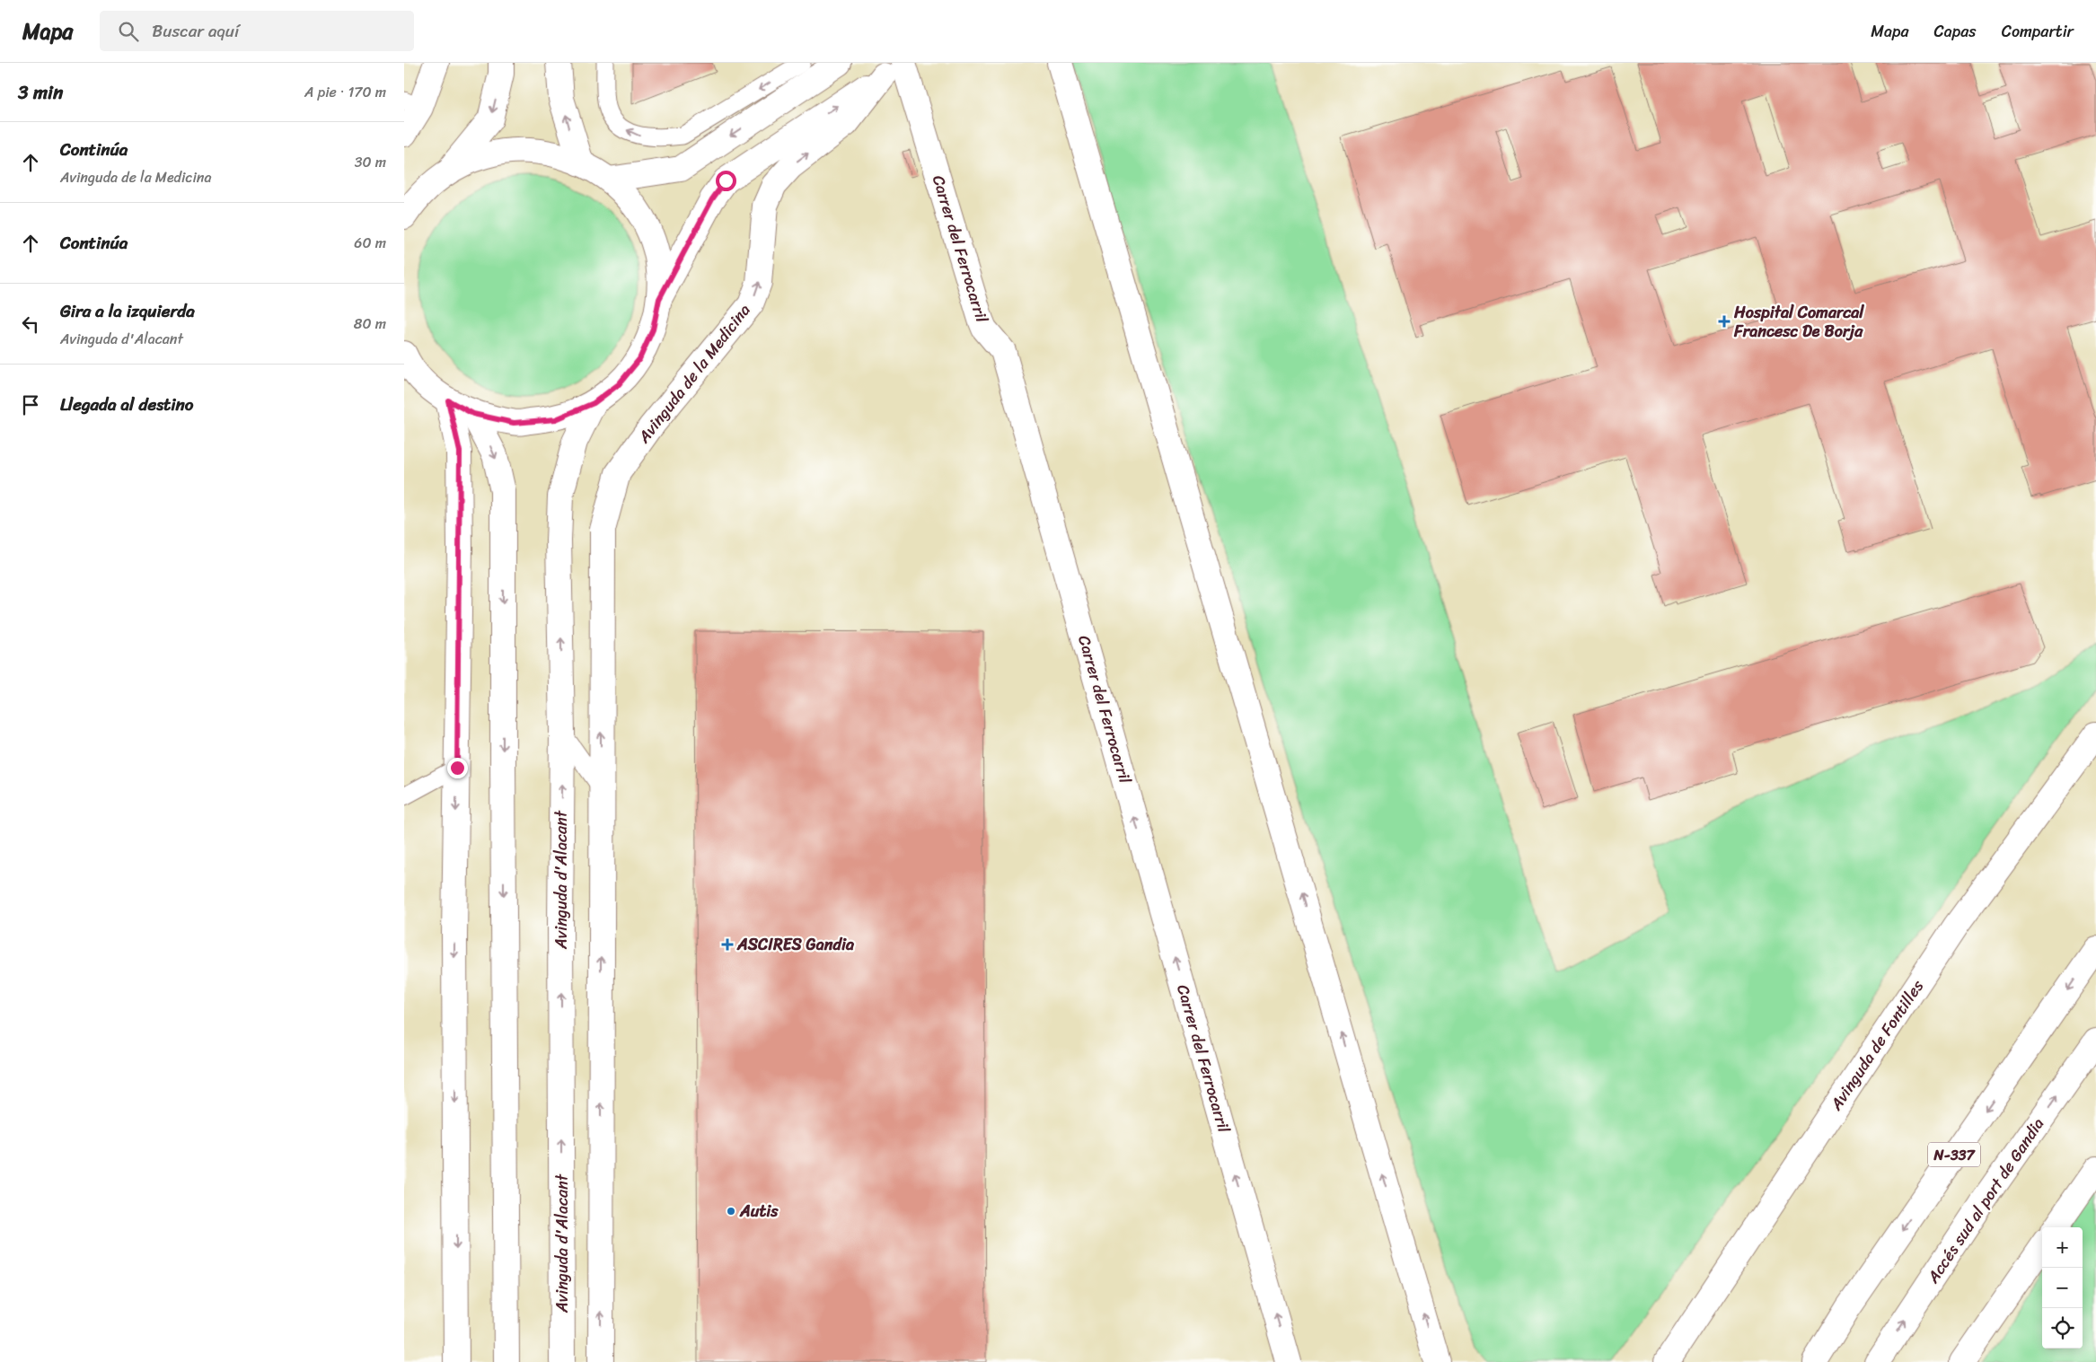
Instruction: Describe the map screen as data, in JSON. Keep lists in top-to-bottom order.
{
  "streets": {
    "main road": [
      "Carrer del Ferrocarril",
      "Avinguda de la Medicina",
      "Avinguda d'Alacant",
      "Avinguda de Fontilles",
      "N-337",
      "Accés sud al port de Gandia"
    ]
  },
  "crossings": [
    ["Carrer del Ferrocarril", "Avinguda de la Medicina"]
  ],
  "places": {
    "health": ["Hospital Comarcal Francesc De Borja", "ASCIRES Gandia"],
    "other": ["Autis"]
  },
  "page": {
    "header": "Mapa",
    "search": "Buscar aquí",
    "nav": ["Mapa", "Capas", "Compartir"],
    "heading": ["3 min", "A pie · 170 m"],
    "list": [
      ["Continúa", "Avinguda de la Medicina", "30 m"],
      ["Continúa", "60 m"],
      ["Gira a la izquierda", "Avinguda d'Alacant", "80 m"],
      "Llegada al destino"
    ],
    "map_buttons": ["+", "−"]
  }
}
